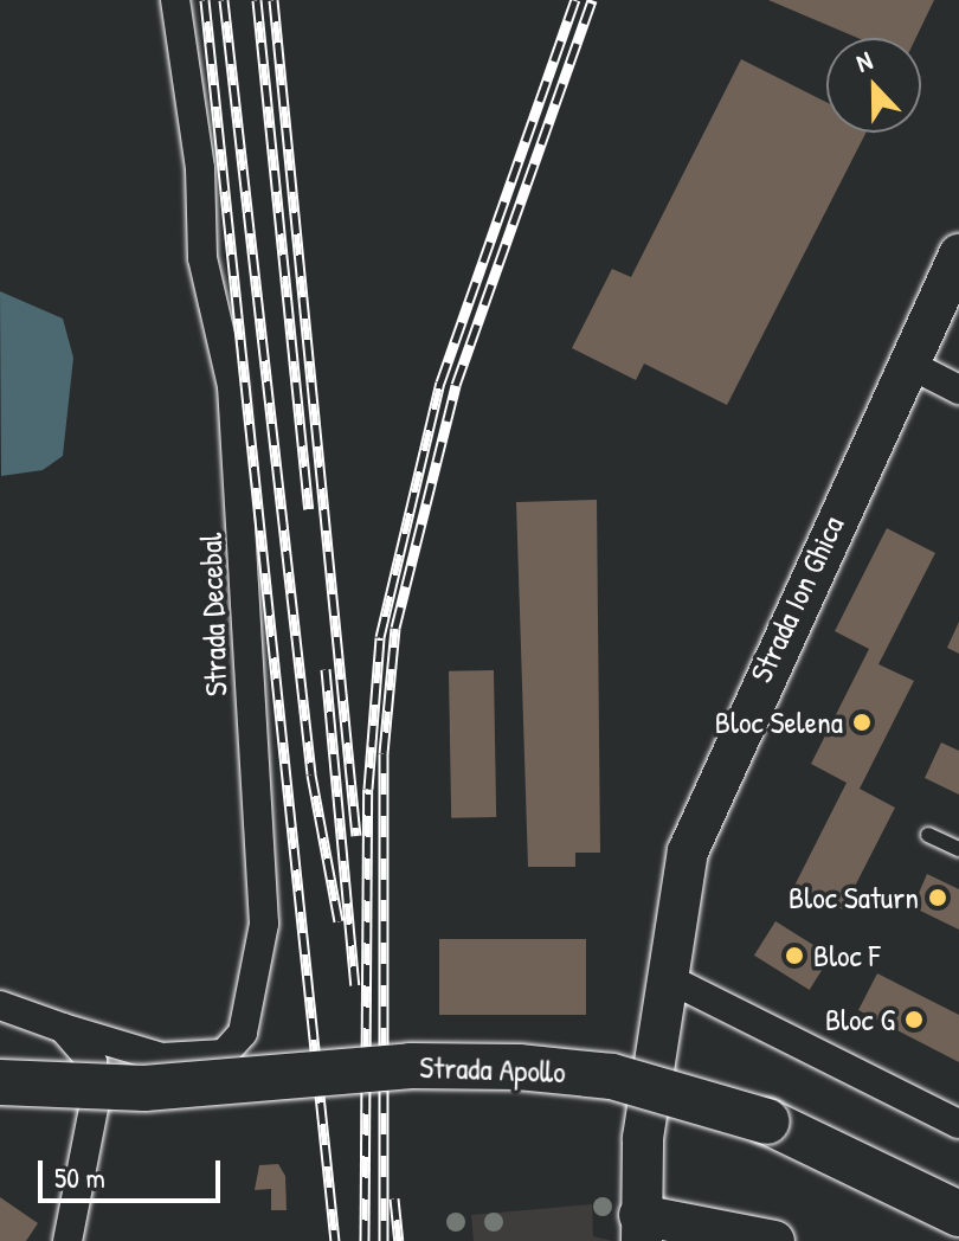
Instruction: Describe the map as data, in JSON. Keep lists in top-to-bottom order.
{
  "streets": {
    "main road": ["Strada Apollo"],
    "street": ["Strada Ion Ghica", "Strada Decebal"]
  },
  "places": [
    "Bloc Selena",
    "Bloc Saturn",
    "Bloc F",
    "Bloc G"
  ],
  "scale_bar": "50 m",
  "north": "top"
}
